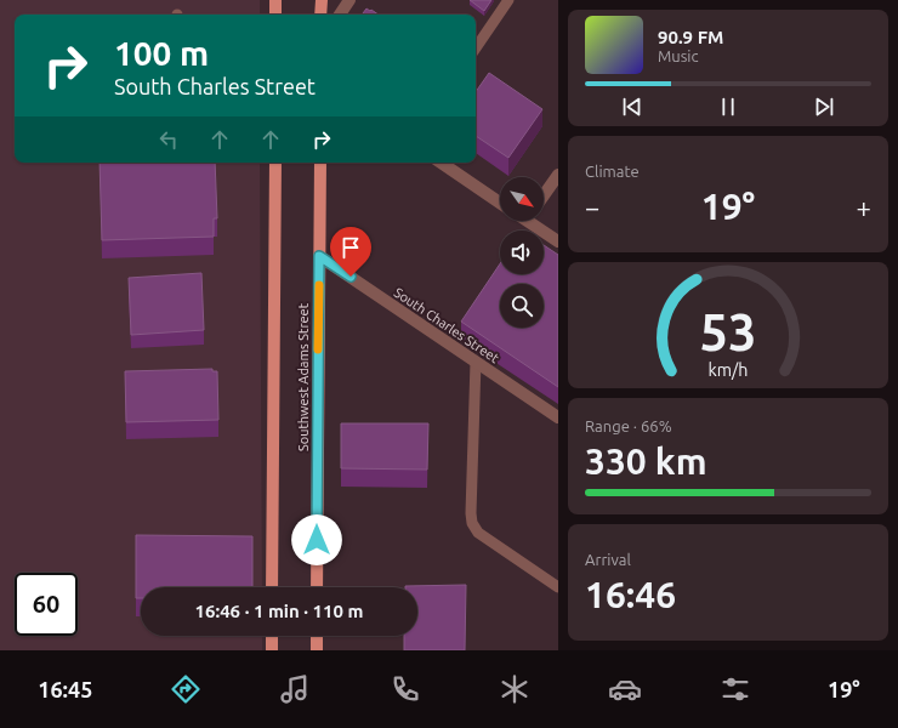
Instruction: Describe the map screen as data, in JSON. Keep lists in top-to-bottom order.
{
  "streets": {
    "main road": ["Southwest Adams Street"],
    "street": ["South Charles Street"]
  },
  "crossings": [
    ["South Charles Street", "Southwest Adams Street"]
  ],
  "north": "bottom right",
  "page": {
    "turn": ["100 m", "South Charles Street"],
    "song": ["90.9 FM", "Music"],
    "tile": [
      "Climate",
      ["Range · 66%", "330 km"],
      ["Arrival", "16:46"]
    ],
    "heat": ["−", "19°", "+"],
    "limit": "60",
    "trip": "16:46 · 1 min · 110 m",
    "tabs": ["16:45", "19°"],
    "gauge": ["53", "km/h"]
  }
}
